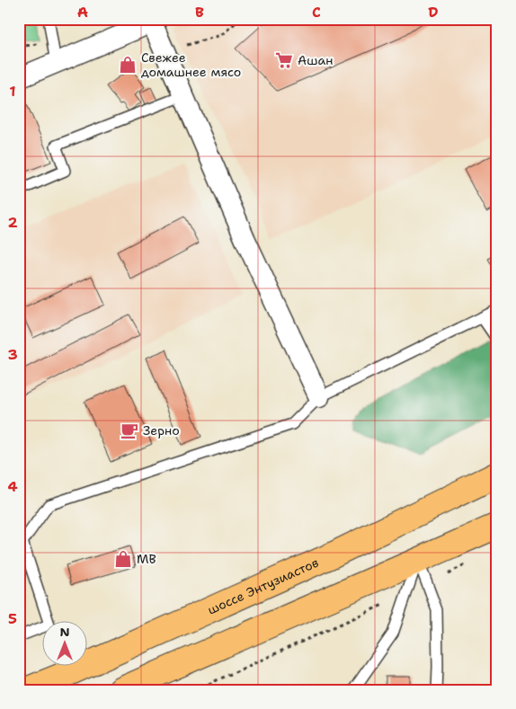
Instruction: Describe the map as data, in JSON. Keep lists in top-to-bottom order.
{
  "streets": {
    "highway": ["шоссе Энтузиастов"]
  },
  "places": {
    "supermarket": ["Ашан"],
    "shop": ["Свежее домашнее мясо", "MB"],
    "cafe": ["Зерно"]
  },
  "north": "top",
  "grid": {
    "columns": [
      "A",
      "B",
      "C",
      "D"
    ],
    "rows": [
      "1",
      "2",
      "3",
      "4",
      "5"
    ]
  }
}
